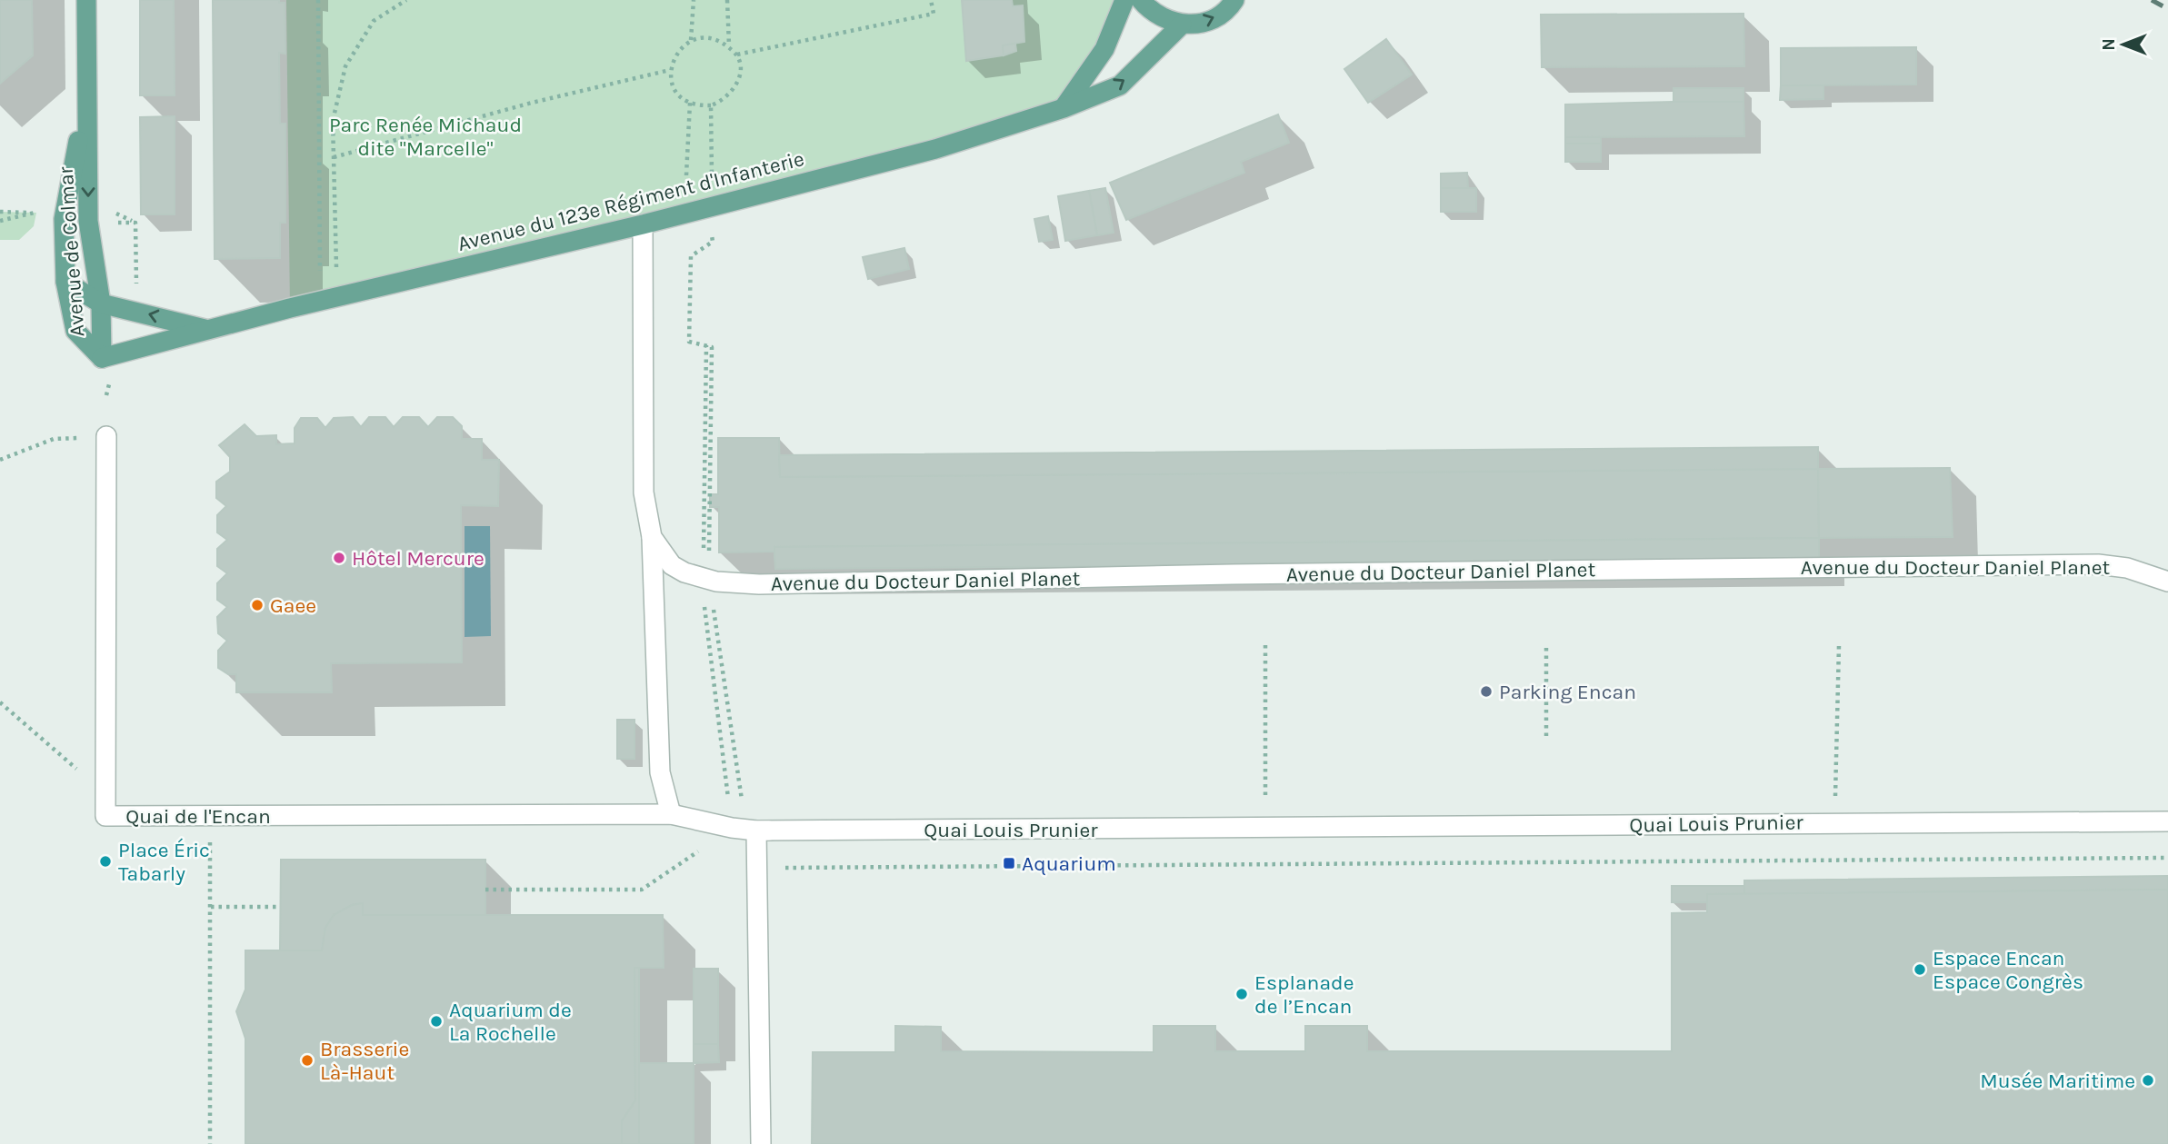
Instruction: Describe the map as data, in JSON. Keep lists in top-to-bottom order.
{
  "streets": {
    "main road": ["Avenue du 123e Régiment d'Infanterie", "Avenue de Colmar"],
    "street": ["Avenue du Docteur Daniel Planet", "Quai de l'Encan", "Quai Louis Prunier"]
  },
  "crossings": [
    ["Avenue du 123e Régiment d'Infanterie", "Avenue de Colmar"],
    ["Avenue du 123e Régiment d'Infanterie", "Avenue du Docteur Daniel Planet"],
    ["Quai de l'Encan", "Quai Louis Prunier"]
  ],
  "parks": ["Parc Renée Michaud dite \"Marcelle\""],
  "places": {
    "other": [
      "Hôtel Mercure",
      "Gaee",
      "Parking Encan",
      "Place Éric Tabarly",
      "Espace Encan Espace Congrès",
      "Esplanade de l’Encan",
      "Aquarium de La Rochelle",
      "Brasserie Là-Haut",
      "Musée Maritime"
    ],
    "transit": ["Aquarium"]
  },
  "north": "left"
}
